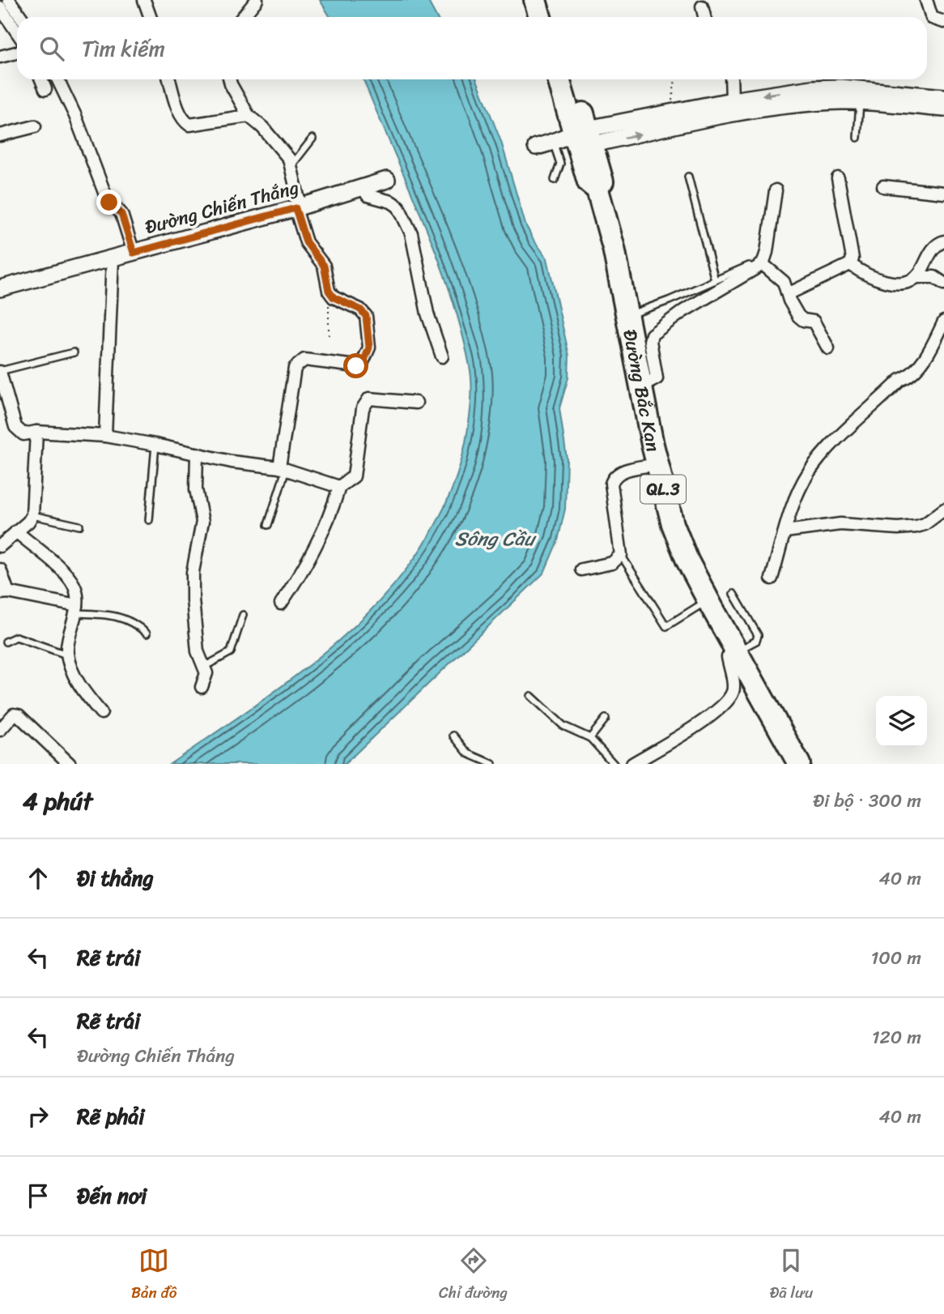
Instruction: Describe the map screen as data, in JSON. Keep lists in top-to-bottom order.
{
  "streets": {
    "highway": ["Đường Bắc Kạn", "QL.3"],
    "main road": ["Đường Chiến Thắng"]
  },
  "water": ["Sông Cầu"],
  "page": {
    "search": "Tìm kiếm",
    "heading": ["4 phút", "Đi bộ · 300 m"],
    "list": [
      ["Đi thẳng", "40 m"],
      ["Rẽ trái", "100 m"],
      ["Rẽ trái", "Đường Chiến Thắng", "120 m"],
      ["Rẽ phải", "40 m"],
      "Đến nơi"
    ],
    "nav": ["Bản đồ", "Chỉ đường", "Đã lưu"]
  }
}
